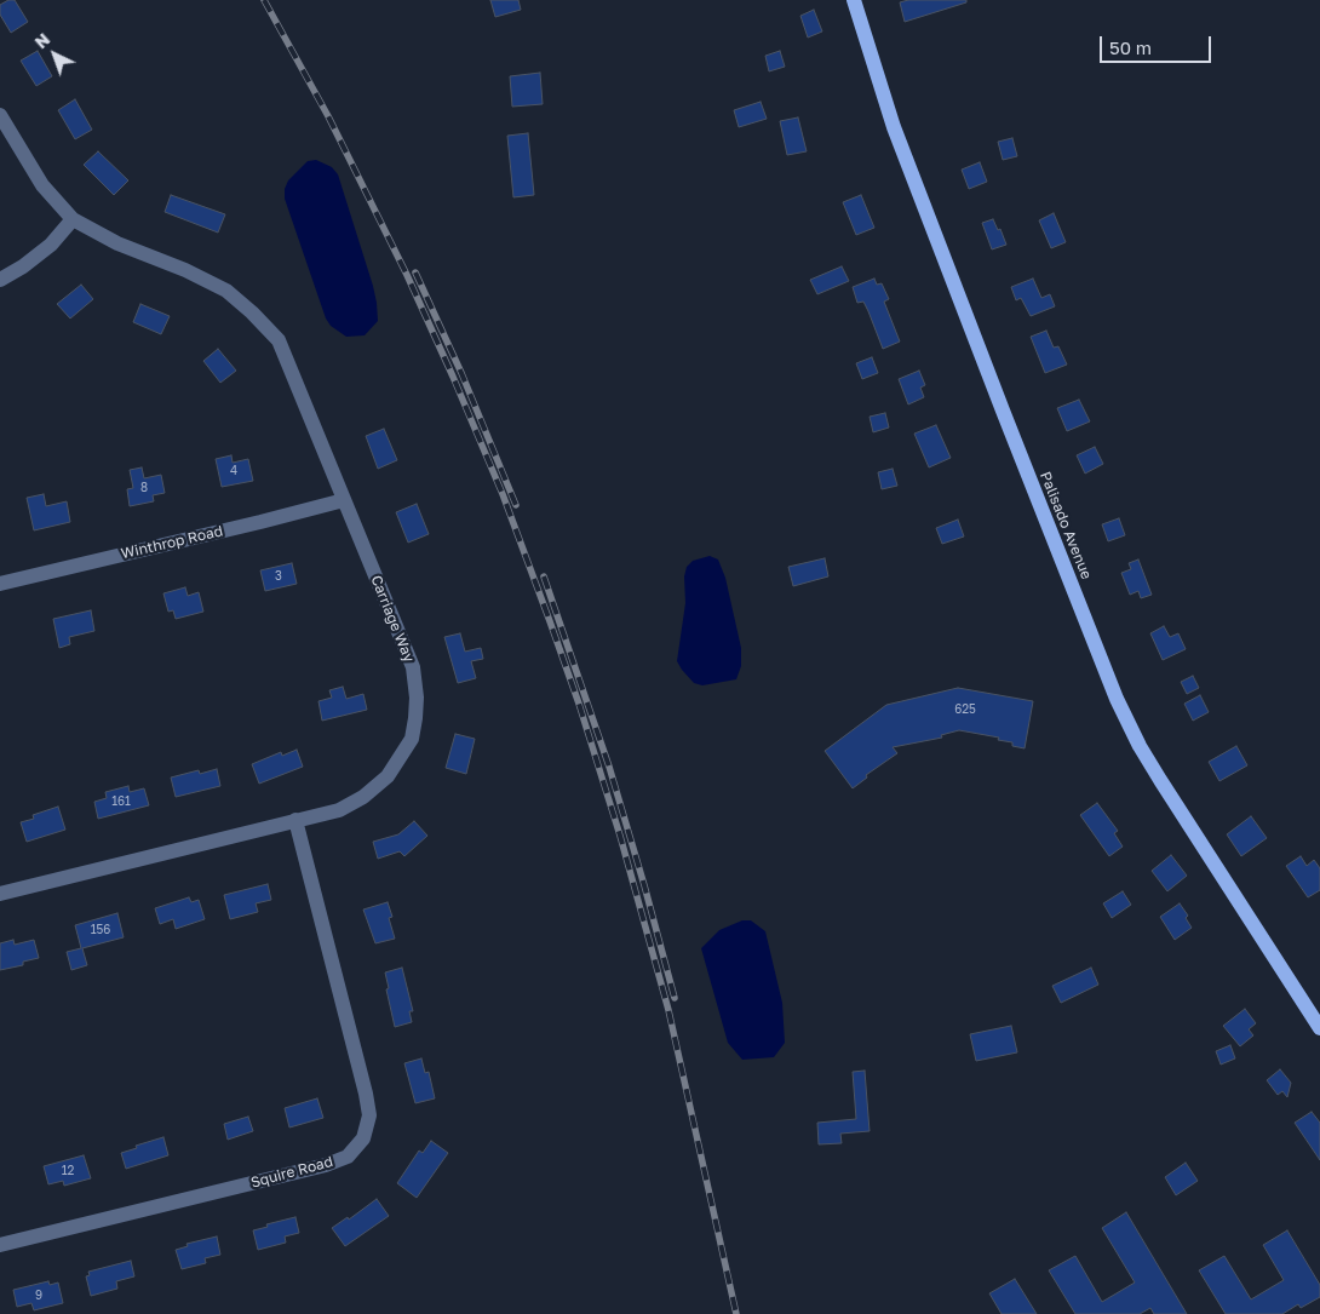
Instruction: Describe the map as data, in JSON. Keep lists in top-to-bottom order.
{
  "streets": {
    "main road": ["Palisado Avenue"],
    "street": ["Winthrop Road", "Carriage Way", "Squire Road"]
  },
  "crossings": [
    ["Winthrop Road", "Carriage Way"],
    ["Carriage Way", "Squire Road"]
  ],
  "house_numbers": [
    "4",
    "8",
    "3",
    "625",
    "161",
    "156",
    "12",
    "9"
  ],
  "scale_bar": "50 m",
  "north": "top left"
}
